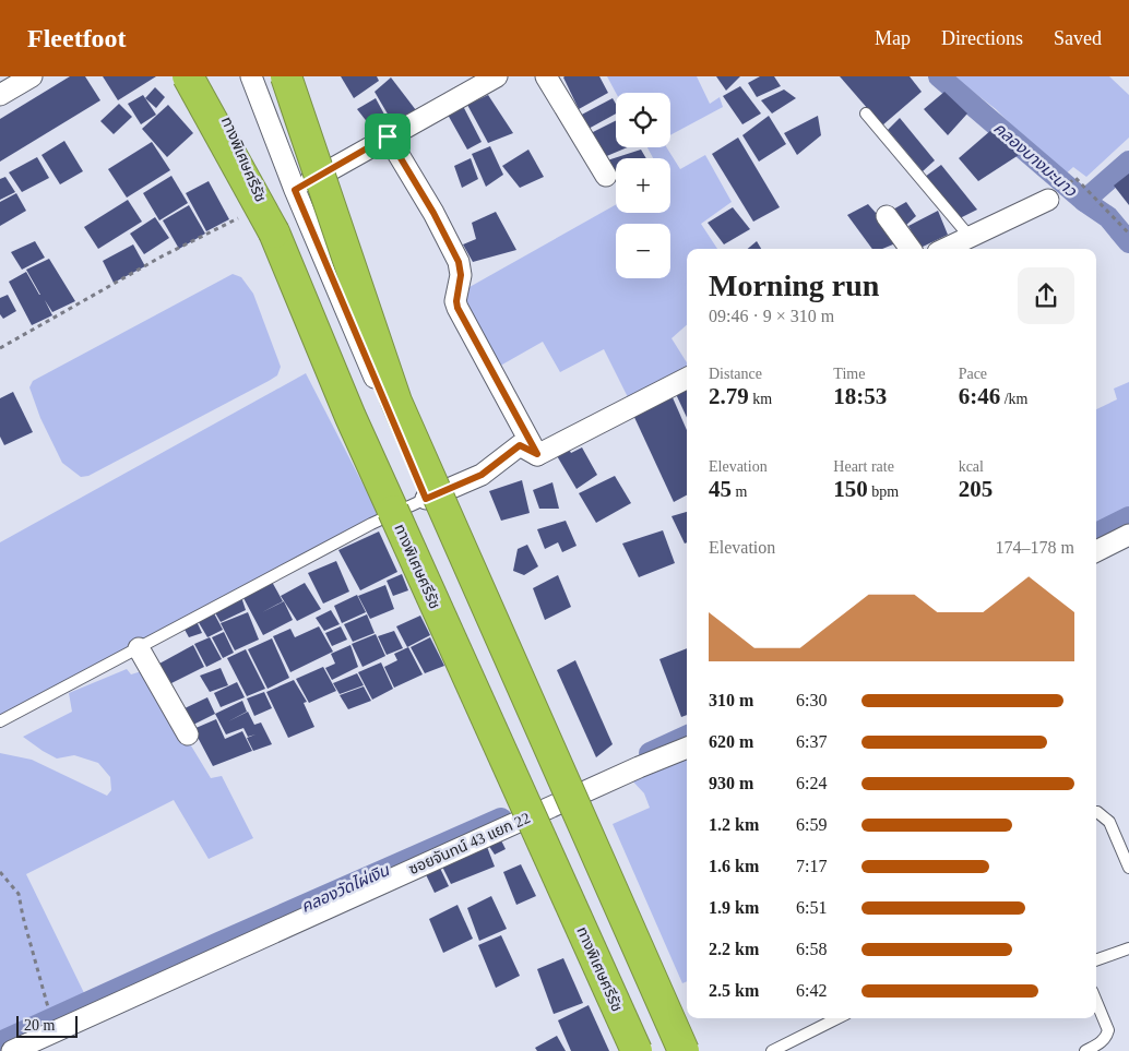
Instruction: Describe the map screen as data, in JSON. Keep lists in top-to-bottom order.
{
  "streets": {
    "highway": ["ทางพิเศษศรีรัช"],
    "street": ["ซอยจันทน์ 43 แยก 22"]
  },
  "water": ["คลองบางมะนาว", "คลองวัดไผ่เงิน"],
  "scale_bar": "20 m",
  "page": {
    "header": "Fleetfoot",
    "nav": ["Map", "Directions", "Saved"],
    "map_buttons": ["+", "−"],
    "heading": ["Morning run", "09:46 · 9 × 310 m"],
    "stats": [
      ["Distance", "2.79 km"],
      ["Time", "18:53"],
      ["Pace", "6:46 /km"],
      ["Elevation", "45 m"],
      ["Heart rate", "150 bpm"],
      ["kcal", "205"]
    ],
    "chart": ["Elevation", "174–178 m"],
    "list": [
      {
        "name": "310 m",
        "note": "6:30"
      },
      {
        "name": "620 m",
        "note": "6:37"
      },
      {
        "name": "930 m",
        "note": "6:24"
      },
      {
        "name": "1.2 km",
        "note": "6:59"
      },
      {
        "name": "1.6 km",
        "note": "7:17"
      },
      {
        "name": "1.9 km",
        "note": "6:51"
      },
      {
        "name": "2.2 km",
        "note": "6:58"
      },
      {
        "name": "2.5 km",
        "note": "6:42"
      }
    ],
    "scale": "20 m"
  }
}
